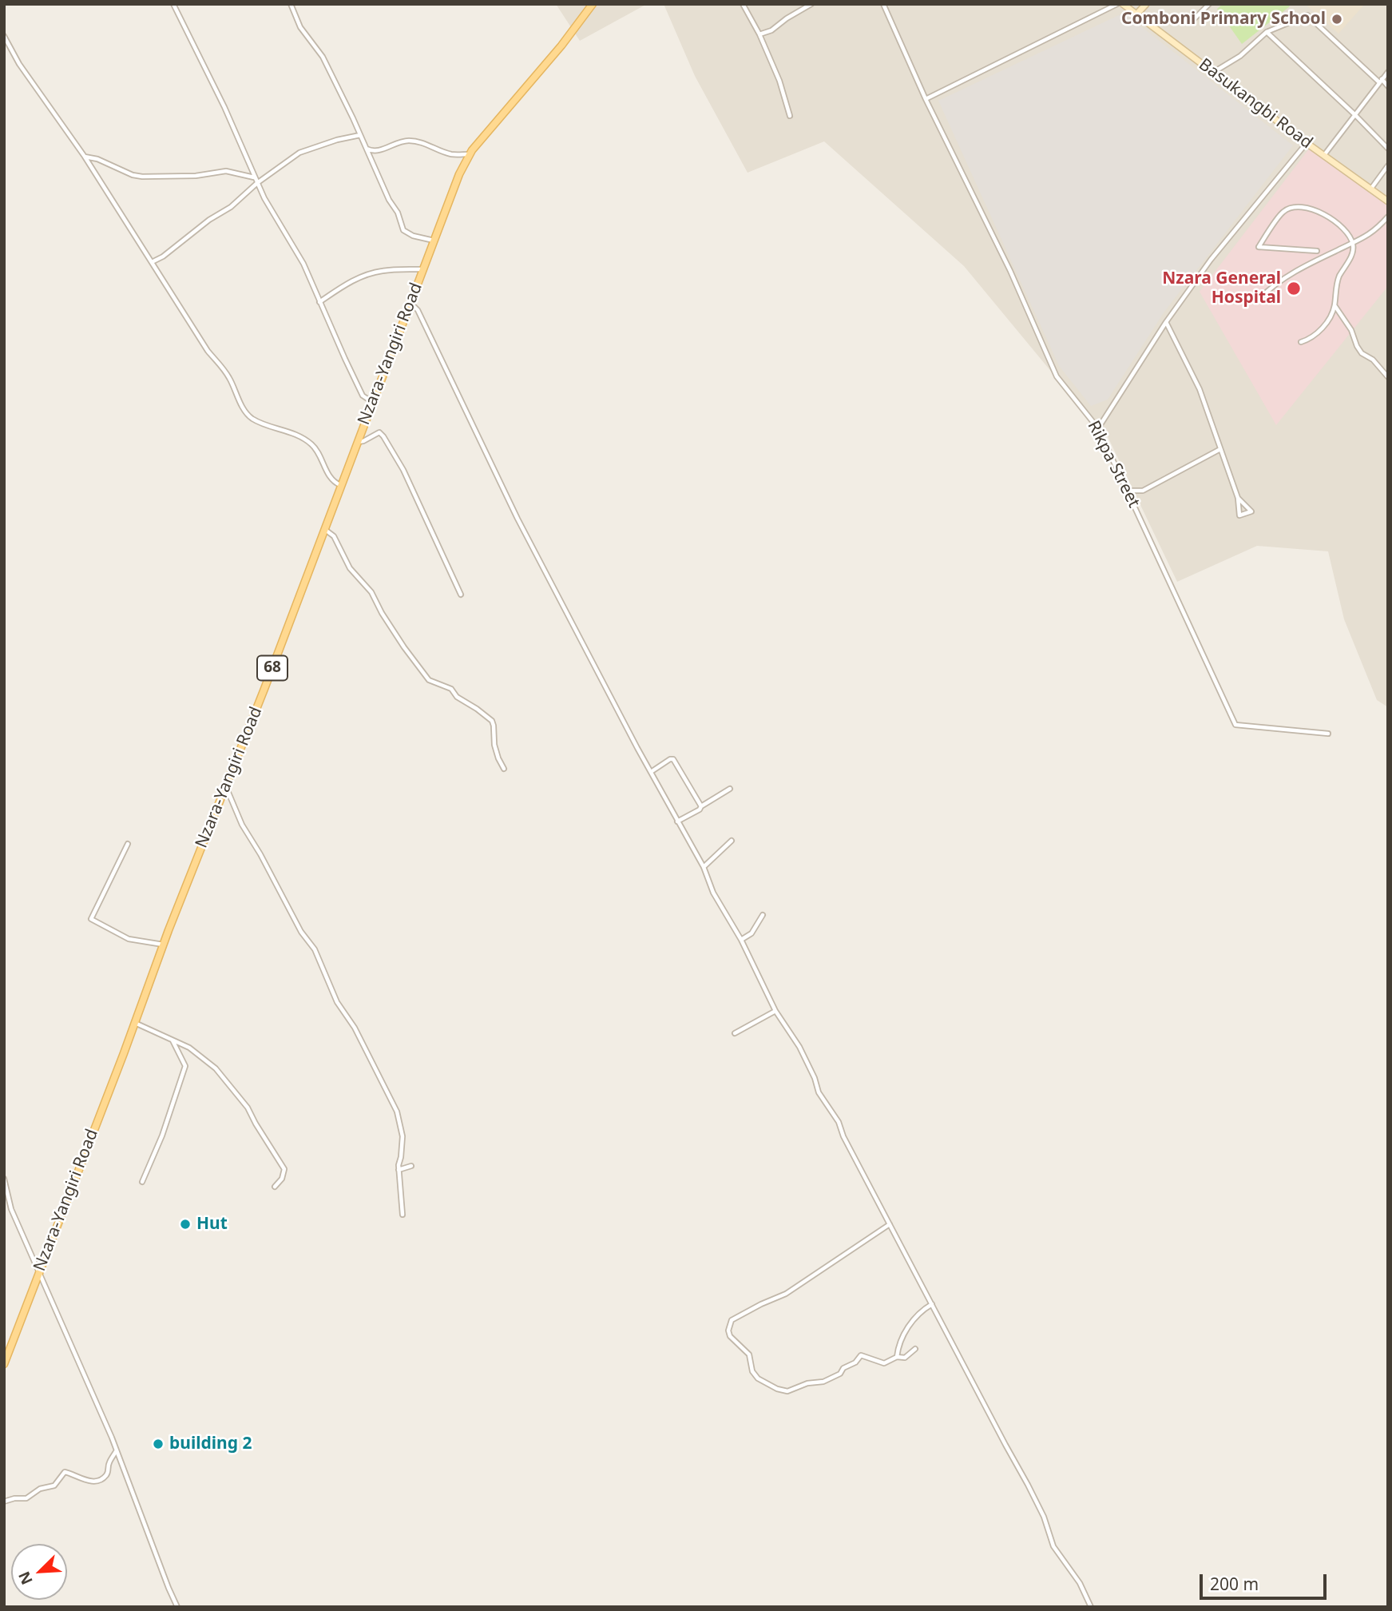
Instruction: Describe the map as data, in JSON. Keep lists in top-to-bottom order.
{
  "streets": {
    "main road": ["Nzara-Yangiri Road", "68"],
    "street": ["Basukangbi Road", "Rikpa Street"]
  },
  "places": [
    "Comboni Primary School",
    "Nzara General Hospital",
    "Hut",
    "building 2"
  ],
  "scale_bar": "200 m",
  "north": "bottom left"
}
